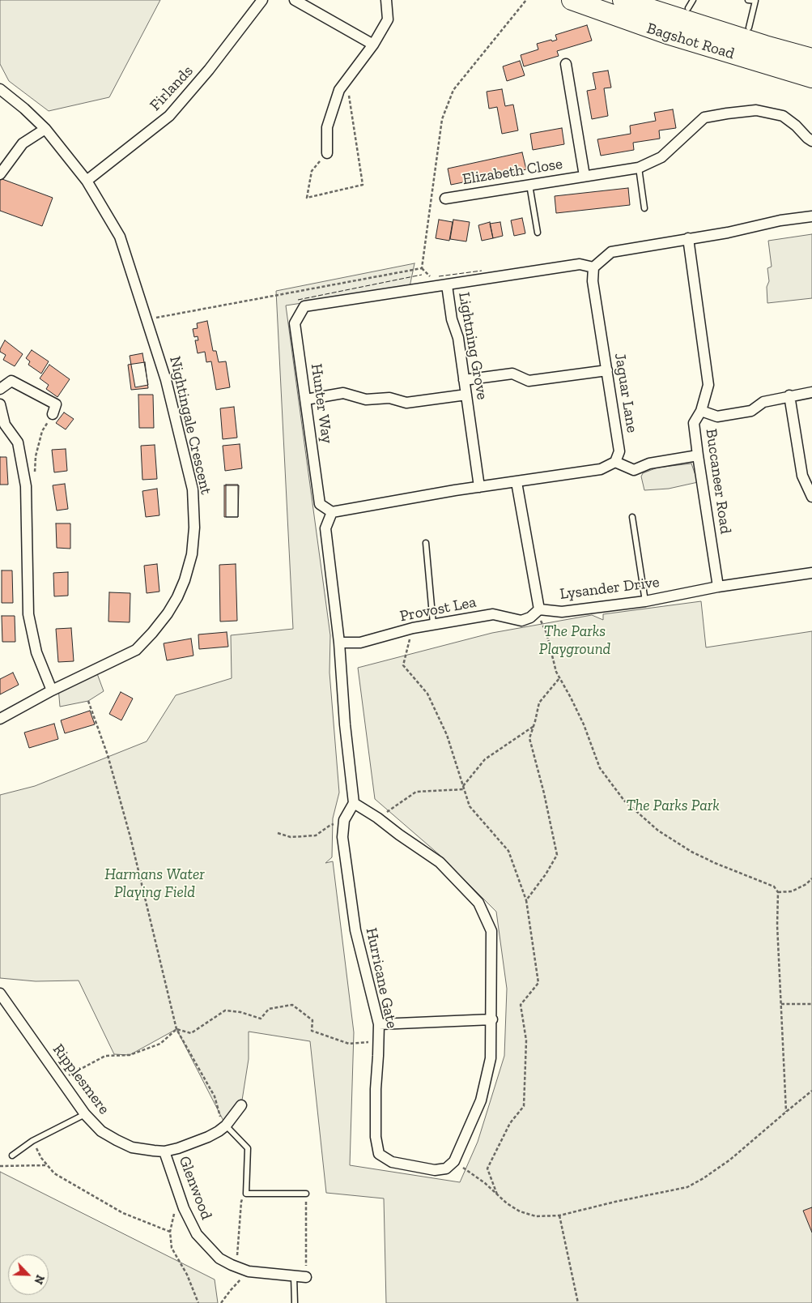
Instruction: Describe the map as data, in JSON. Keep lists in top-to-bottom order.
{
  "streets": {
    "highway": ["Bagshot Road"],
    "street": [
      "Firlands",
      "Elizabeth Close",
      "Lightning Grove",
      "Jaguar Lane",
      "Hunter Way",
      "Nightingale Crescent",
      "Buccaneer Road",
      "Lysander Drive",
      "Provost Lea",
      "Hurricane Gate",
      "Ripplesmere",
      "Glenwood"
    ]
  },
  "crossings": [
    ["Firlands", "Nightingale Crescent"],
    ["Lightning Grove", "Jaguar Lane"],
    ["Lightning Grove", "Hunter Way"],
    ["Buccaneer Road", "Lysander Drive"],
    ["Lysander Drive", "Provost Lea"],
    ["Ripplesmere", "Glenwood"]
  ],
  "parks": ["The Parks Playground", "The Parks Park", "Harmans Water Playing Field"],
  "north": "bottom right"
}
